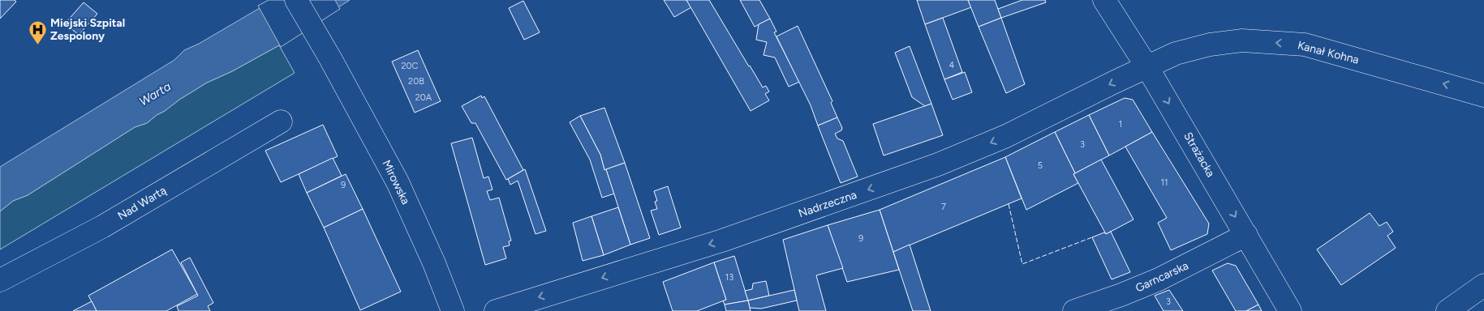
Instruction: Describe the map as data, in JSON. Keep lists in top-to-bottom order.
{
  "streets": {
    "street": [
      "Kanał Kohna",
      "Strażacka",
      "Mirowska",
      "Nad Wartą",
      "Nadrzeczna",
      "Garncarska"
    ]
  },
  "crossings": [
    ["Kanał Kohna", "Strażacka"],
    ["Kanał Kohna", "Nadrzeczna"],
    ["Strażacka", "Nadrzeczna"],
    ["Strażacka", "Garncarska"]
  ],
  "one_way": ["Kanał Kohna", "Strażacka", "Nadrzeczna"],
  "water": ["Warta"],
  "places": {
    "hospital": ["Miejski Szpital Zespolony"]
  },
  "house_numbers": [
    "4",
    "20C",
    "20B",
    "20A",
    "1",
    "3",
    "5",
    "11",
    "9",
    "7",
    "9",
    "13",
    "3"
  ]
}
